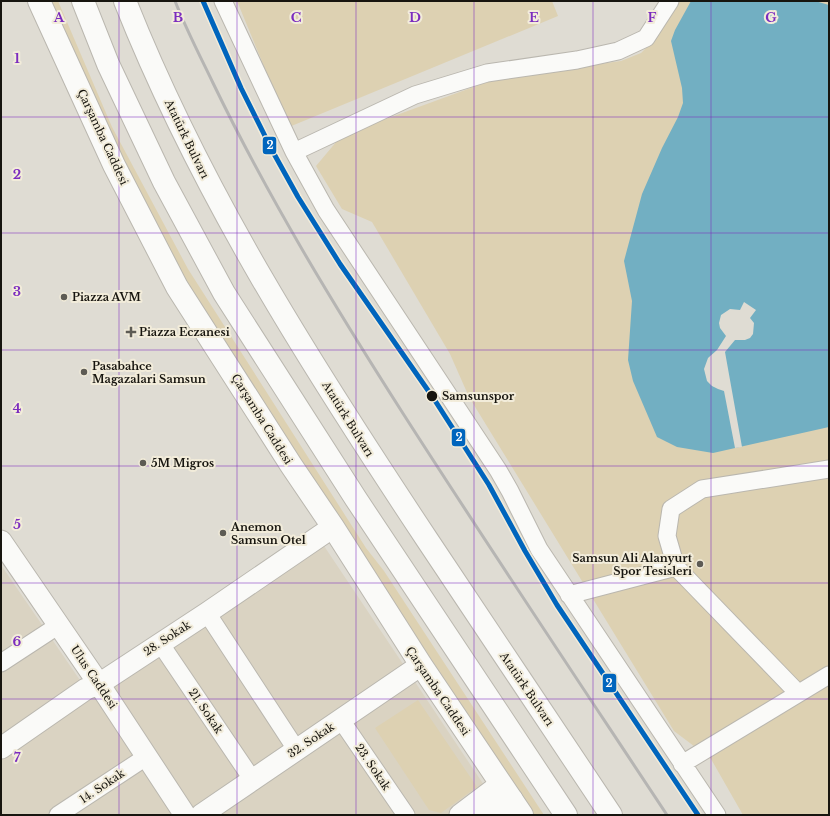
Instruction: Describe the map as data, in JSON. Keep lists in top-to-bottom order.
{
  "streets": {
    "main road": ["Çarşamba Caddesi", "Atatürk Bulvarı"],
    "street": [
      "28. Sokak",
      "Ulus Caddesi",
      "21. Sokak",
      "32. Sokak",
      "23. Sokak",
      "14. Sokak"
    ]
  },
  "crossings": [
    ["Çarşamba Caddesi", "28. Sokak"],
    ["Çarşamba Caddesi", "32. Sokak"],
    ["28. Sokak", "Ulus Caddesi"],
    ["28. Sokak", "21. Sokak"],
    ["Ulus Caddesi", "14. Sokak"],
    ["21. Sokak", "32. Sokak"],
    ["32. Sokak", "23. Sokak"]
  ],
  "places": {
    "other": [
      "Piazza AVM",
      "Pasabahce Magazalari Samsun",
      "Samsunspor",
      "5M Migros",
      "Anemon Samsun Otel",
      "Samsun Ali Alanyurt Spor Tesisleri"
    ],
    "health": ["Piazza Eczanesi"]
  },
  "lines": ["transit line 2"],
  "grid": {
    "columns": [
      "A",
      "B",
      "C",
      "D",
      "E",
      "F",
      "G"
    ],
    "rows": [
      "1",
      "2",
      "3",
      "4",
      "5",
      "6",
      "7"
    ]
  }
}
